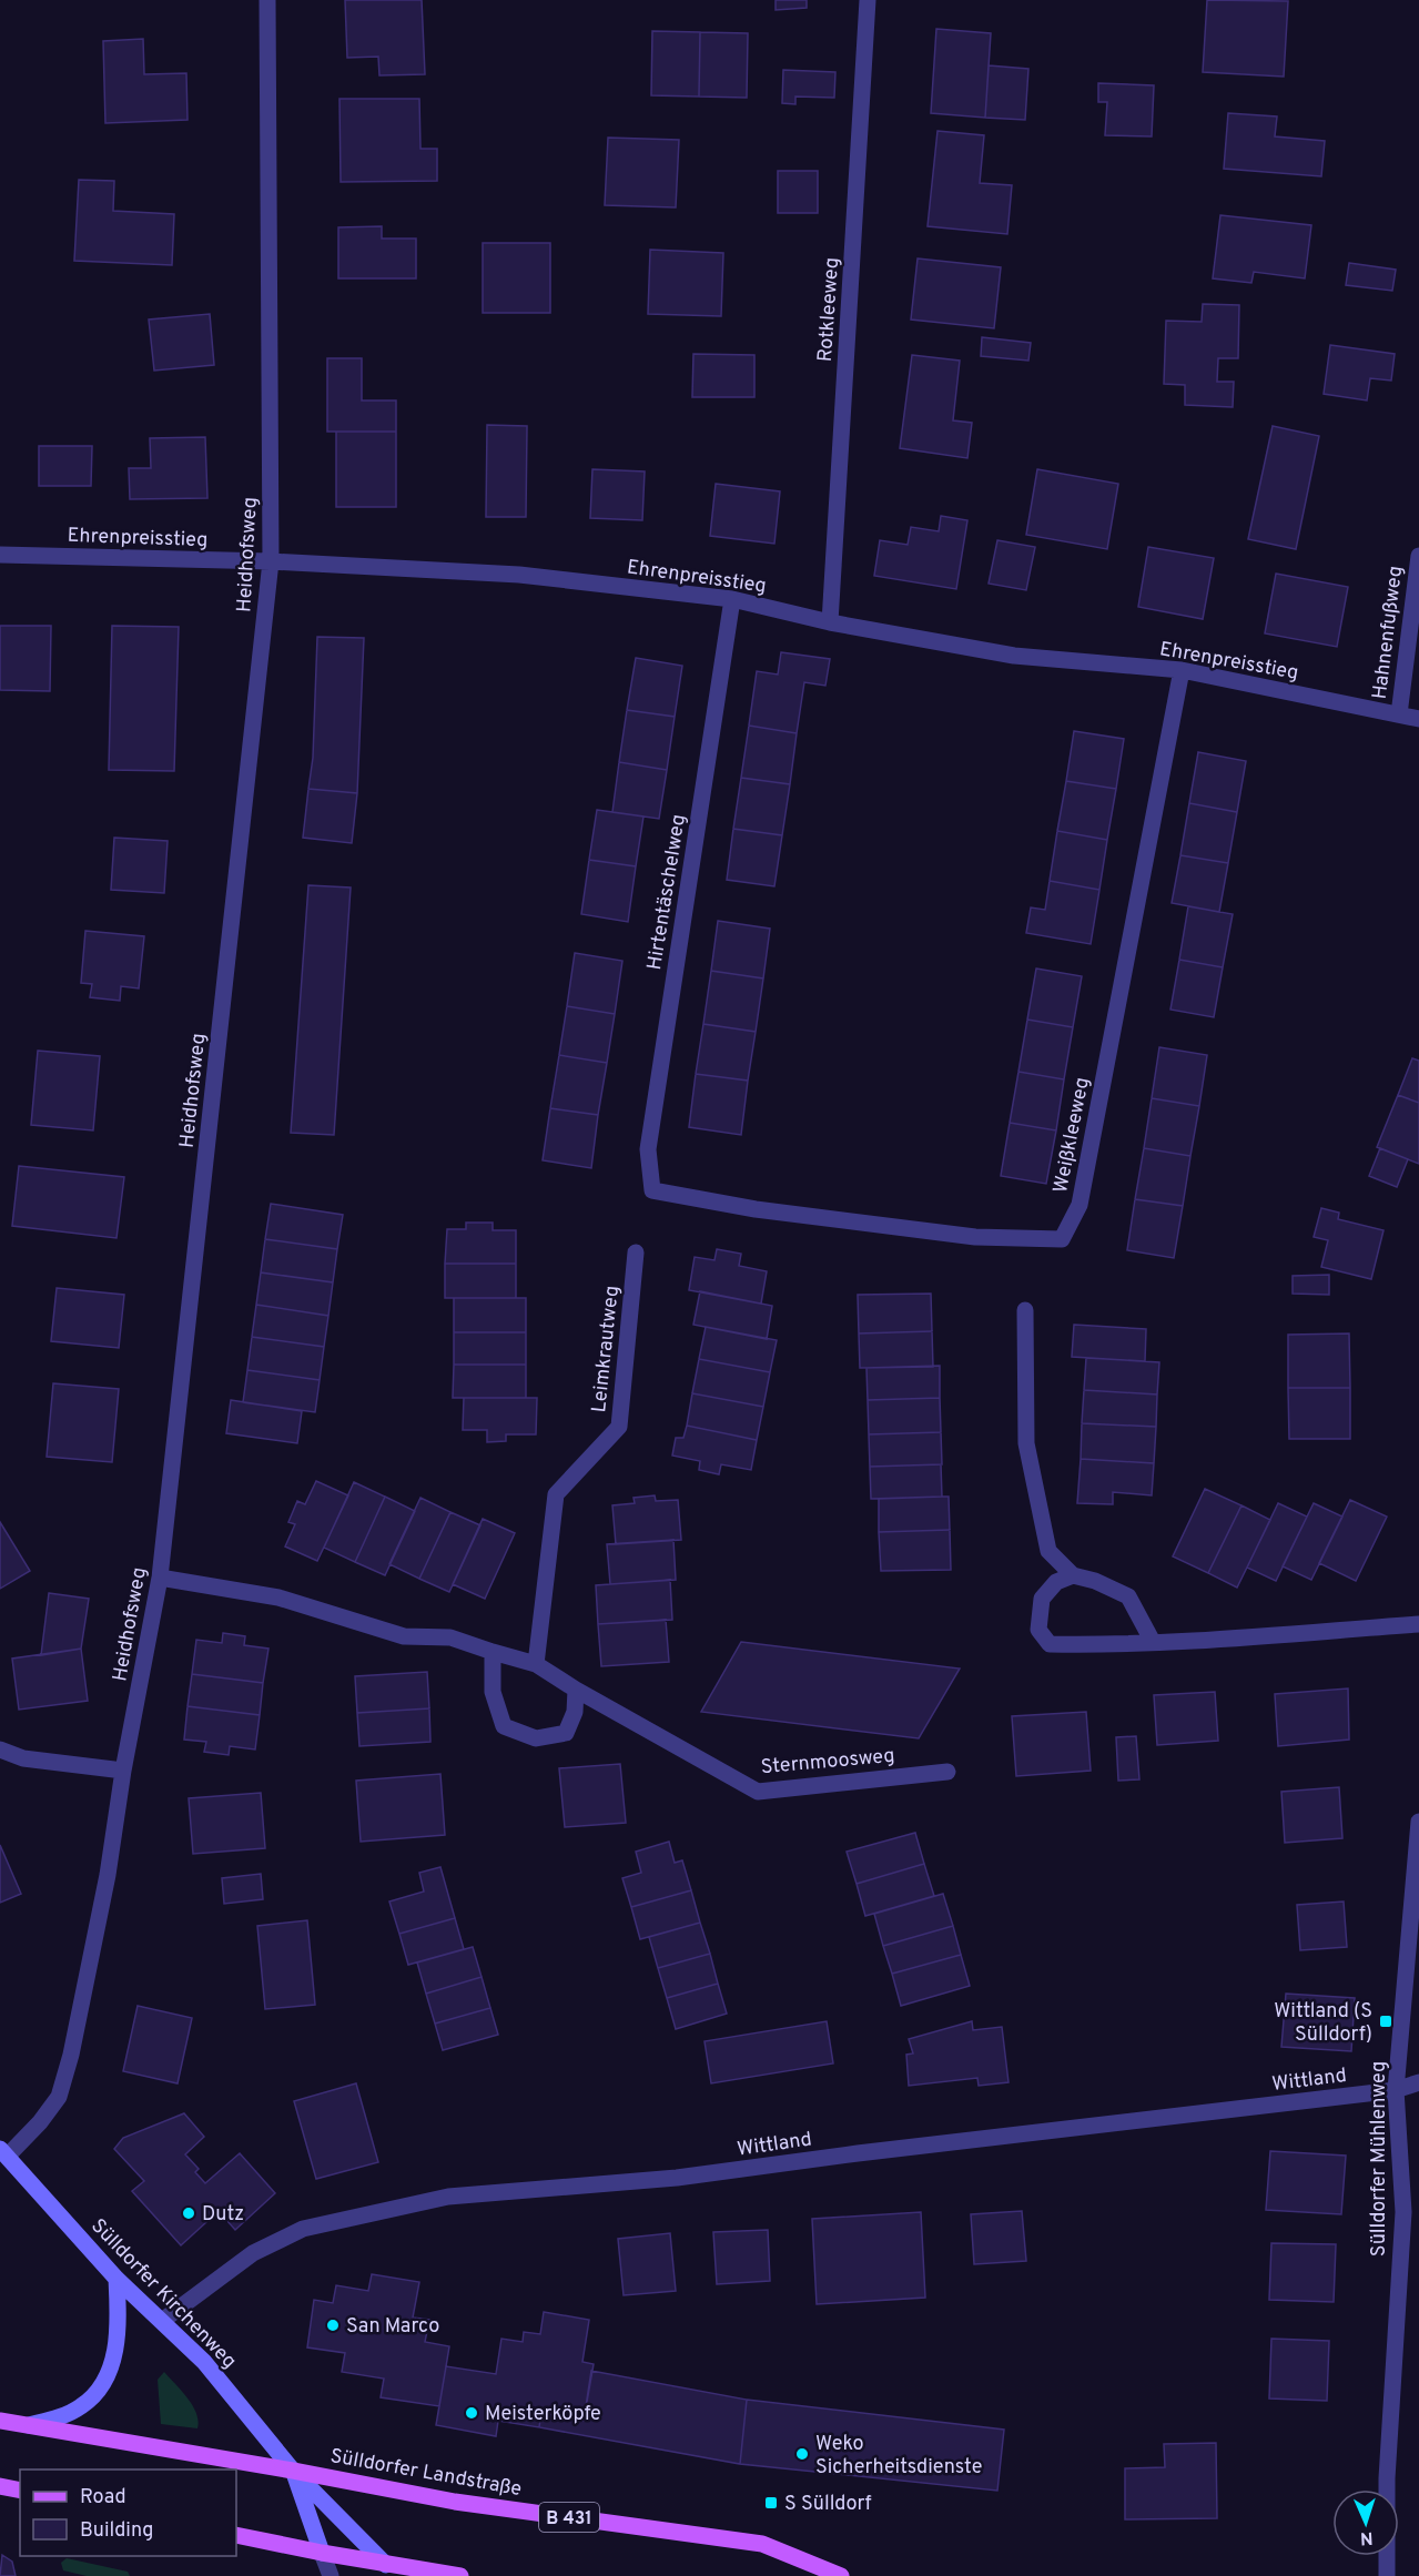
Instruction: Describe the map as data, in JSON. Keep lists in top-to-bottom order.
{
  "streets": {
    "main road": ["Sülldorfer Landstraße", "B 431"],
    "street": [
      "Rotkleeweg",
      "Ehrenpreisstieg",
      "Heidhofsweg",
      "Hahnenfußweg",
      "Hirtentäschelweg",
      "Weißkleeweg",
      "Leimkrautweg",
      "Sternmoosweg",
      "Wittland",
      "Sülldorfer Mühlenweg",
      "Sülldorfer Kirchenweg"
    ]
  },
  "crossings": [
    ["Rotkleeweg", "Ehrenpreisstieg"],
    ["Ehrenpreisstieg", "Heidhofsweg"],
    ["Ehrenpreisstieg", "Hahnenfußweg"],
    ["Ehrenpreisstieg", "Hirtentäschelweg"],
    ["Ehrenpreisstieg", "Weißkleeweg"],
    ["Heidhofsweg", "Sülldorfer Kirchenweg"],
    ["Hirtentäschelweg", "Weißkleeweg"],
    ["Wittland", "Sülldorfer Mühlenweg"],
    ["Wittland", "Sülldorfer Kirchenweg"],
    ["Sülldorfer Kirchenweg", "Sülldorfer Landstraße"]
  ],
  "places": {
    "transit": ["Wittland (S Sülldorf)", "S Sülldorf"],
    "other": [
      "Dutz",
      "San Marco",
      "Meisterköpfe",
      "Weko Sicherheitsdienste"
    ]
  },
  "legend": ["Road", "Building"],
  "north": "bottom"
}
